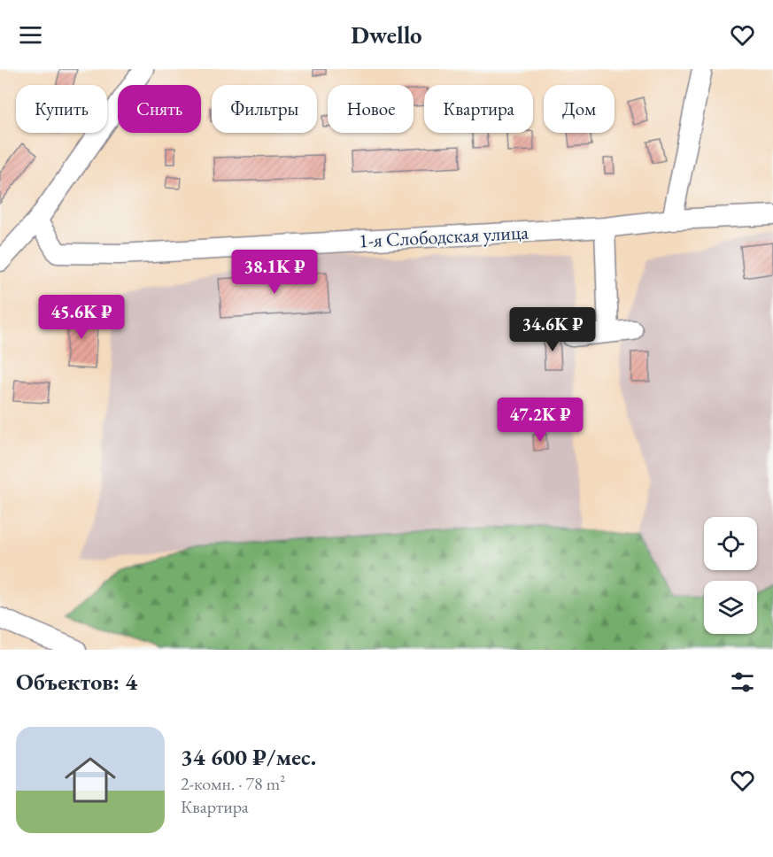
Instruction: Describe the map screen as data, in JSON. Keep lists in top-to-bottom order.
{
  "streets": {
    "street": ["1-я Слободская улица"]
  },
  "page": {
    "header": "Dwello",
    "chip": [
      "Купить",
      "Снять",
      "Фильтры",
      "Новое",
      "Квартира",
      "Дом"
    ],
    "price": [
      "38.1K ₽",
      "45.6K ₽",
      "34.6K ₽",
      "47.2K ₽"
    ],
    "heading": "Объектов: 4",
    "list": [
      {
        "name": "34 600 ₽/мес.",
        "note": "2-комн. · 78 m² · Квартира"
      }
    ]
  }
}
